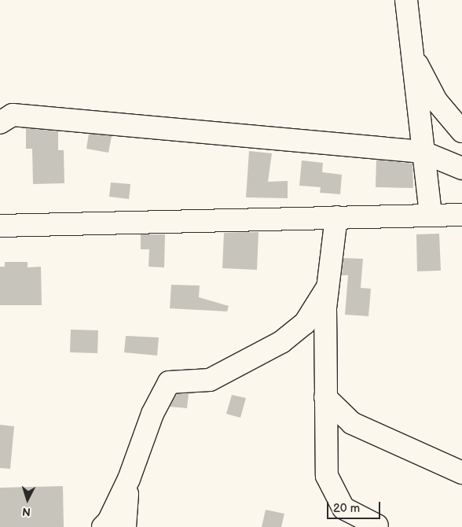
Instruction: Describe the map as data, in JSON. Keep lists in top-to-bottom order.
{
  "scale_bar": "20 m",
  "north": "bottom"
}
